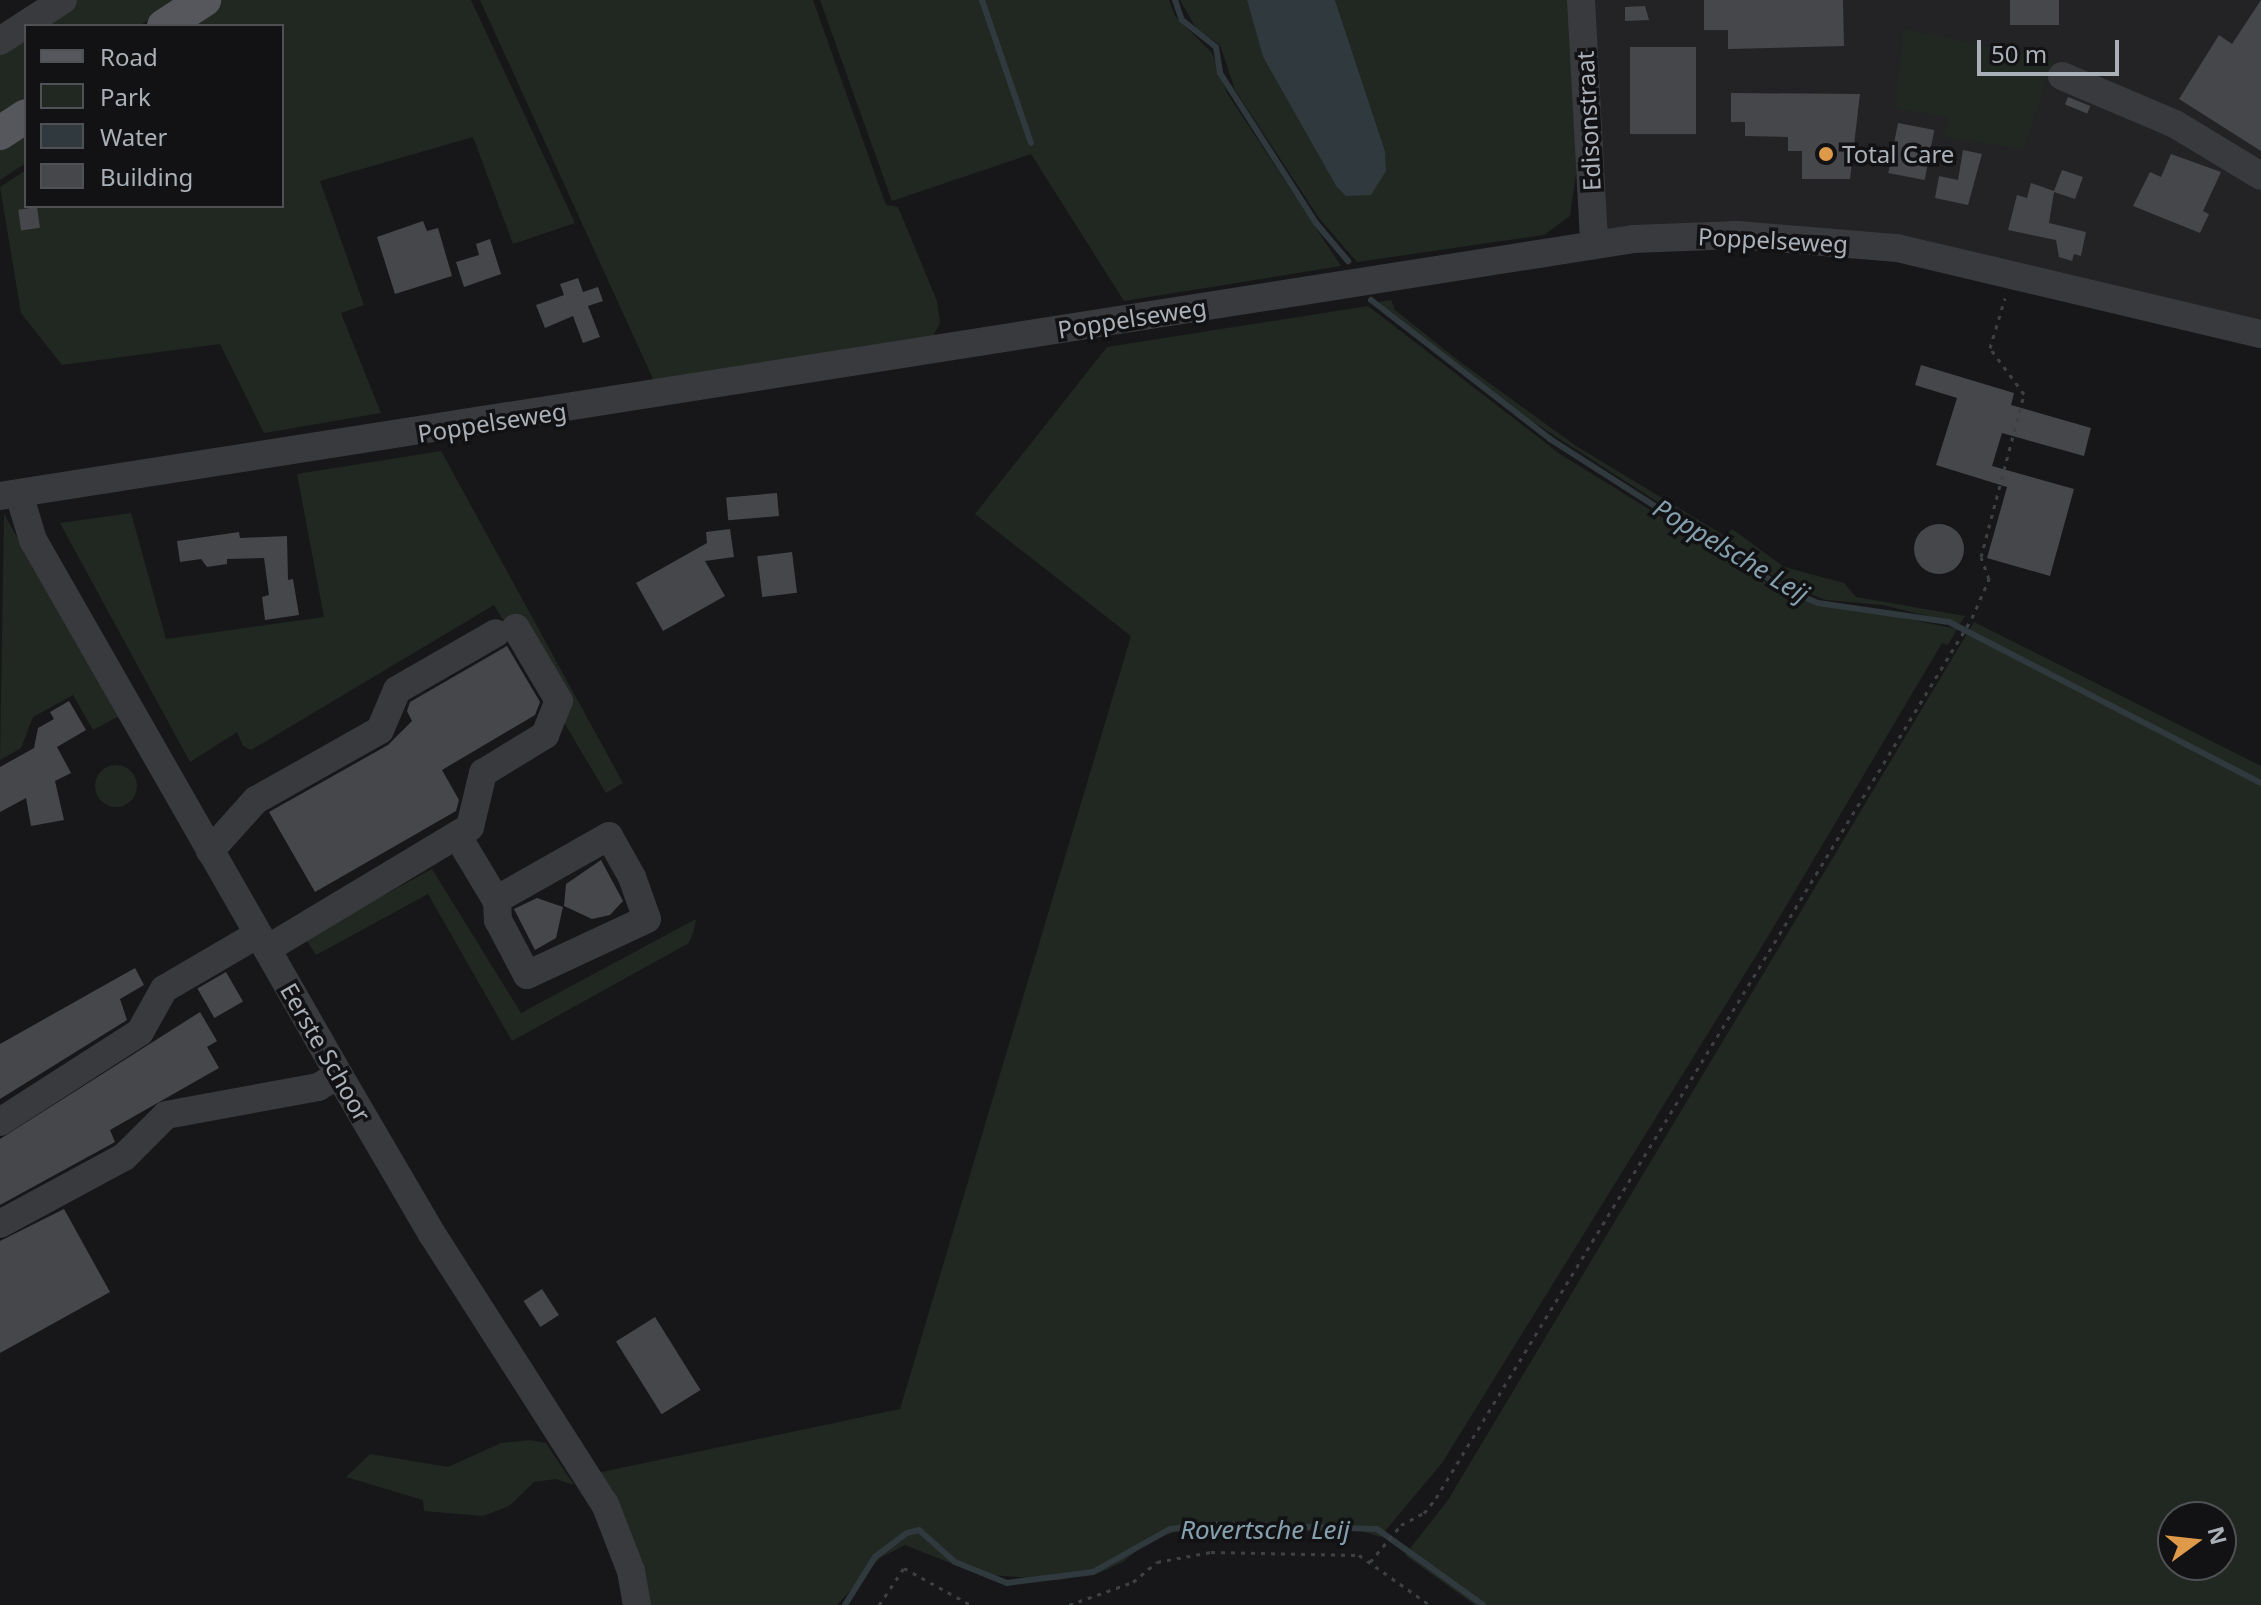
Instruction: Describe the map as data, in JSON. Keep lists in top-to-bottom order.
{
  "streets": {
    "street": ["Edisonstraat", "Poppelseweg", "Eerste Schoor"]
  },
  "crossings": [
    ["Edisonstraat", "Poppelseweg"],
    ["Poppelseweg", "Eerste Schoor"]
  ],
  "water": ["Poppelsche Leij", "Rovertsche Leij"],
  "places": ["Total Care"],
  "legend": [
    "Road",
    "Park",
    "Water",
    "Building"
  ],
  "scale_bar": "50 m",
  "north": "right"
}
